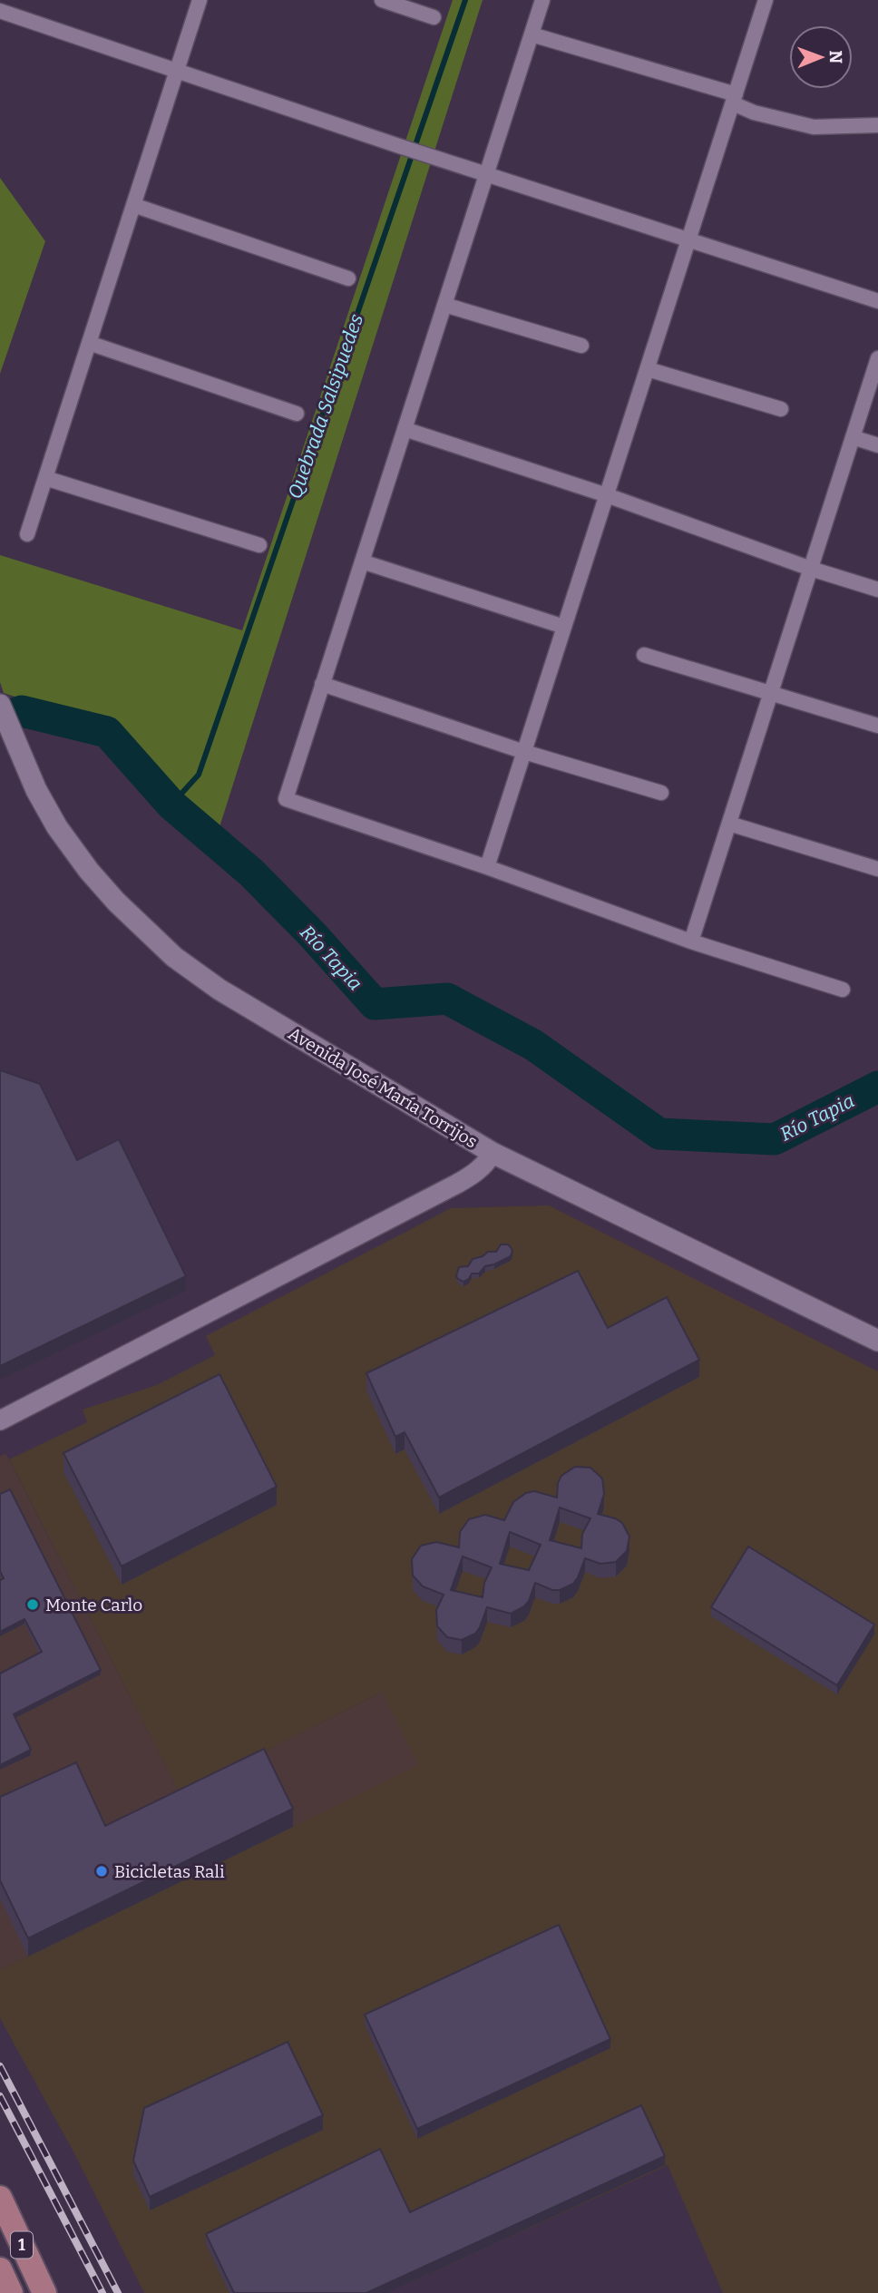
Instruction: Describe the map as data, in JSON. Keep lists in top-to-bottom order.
{
  "streets": {
    "main road": ["Avenida José María Torrijos", "1"]
  },
  "water": ["Quebrada Salsipuedes", "Río Tapia"],
  "places": ["Monte Carlo", "Bicicletas Rali"],
  "north": "right"
}
